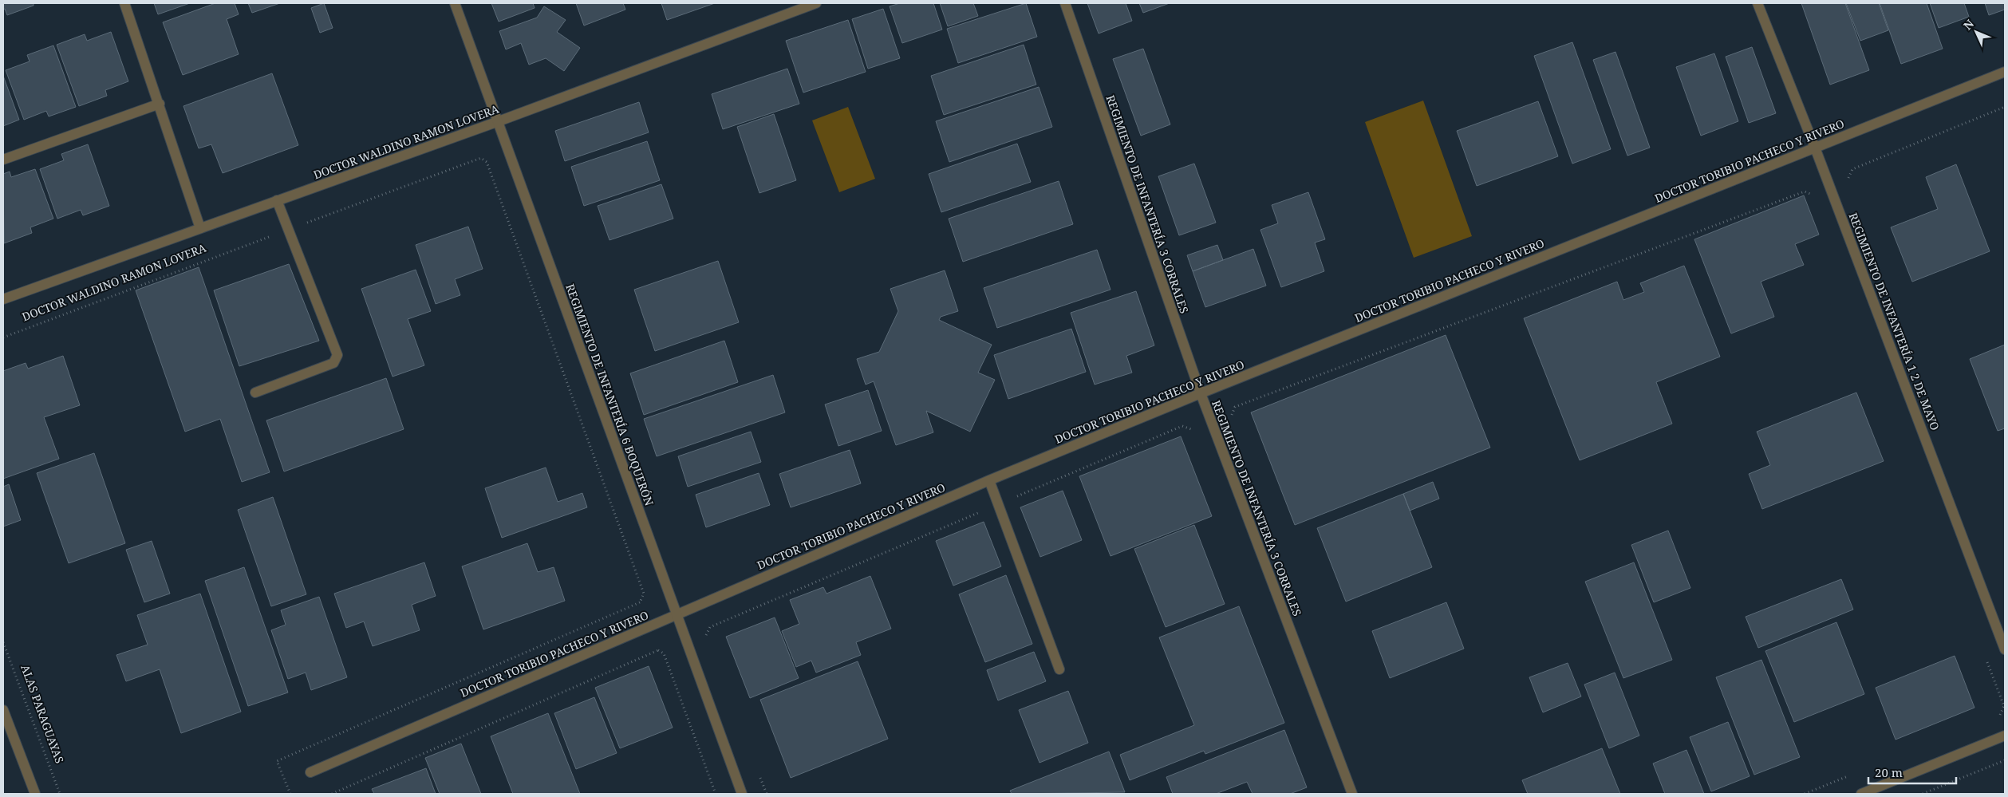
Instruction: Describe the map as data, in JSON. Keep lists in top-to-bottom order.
{
  "streets": {
    "street": [
      "DOCTOR WALDINO RAMON LOVERA",
      "DOCTOR TORIBIO PACHECO Y RIVERO",
      "REGIMIENTO DE INFANTERÍA 3 CORRALES",
      "REGIMIENTO DE INFANTERÍA 1 2 DE MAYO",
      "REGIMIENTO DE INFANTERÍA 6 BOQUERÓN"
    ],
    "path": ["ALAS PARAGUAYAS"]
  },
  "crossings": [
    ["DOCTOR WALDINO RAMON LOVERA", "DOCTOR TORIBIO PACHECO Y RIVERO"],
    ["DOCTOR WALDINO RAMON LOVERA", "REGIMIENTO DE INFANTERÍA 6 BOQUERÓN"],
    ["DOCTOR TORIBIO PACHECO Y RIVERO", "REGIMIENTO DE INFANTERÍA 3 CORRALES"],
    ["DOCTOR TORIBIO PACHECO Y RIVERO", "REGIMIENTO DE INFANTERÍA 1 2 DE MAYO"],
    ["DOCTOR TORIBIO PACHECO Y RIVERO", "REGIMIENTO DE INFANTERÍA 6 BOQUERÓN"]
  ],
  "scale_bar": "20 m",
  "north": "top left"
}
